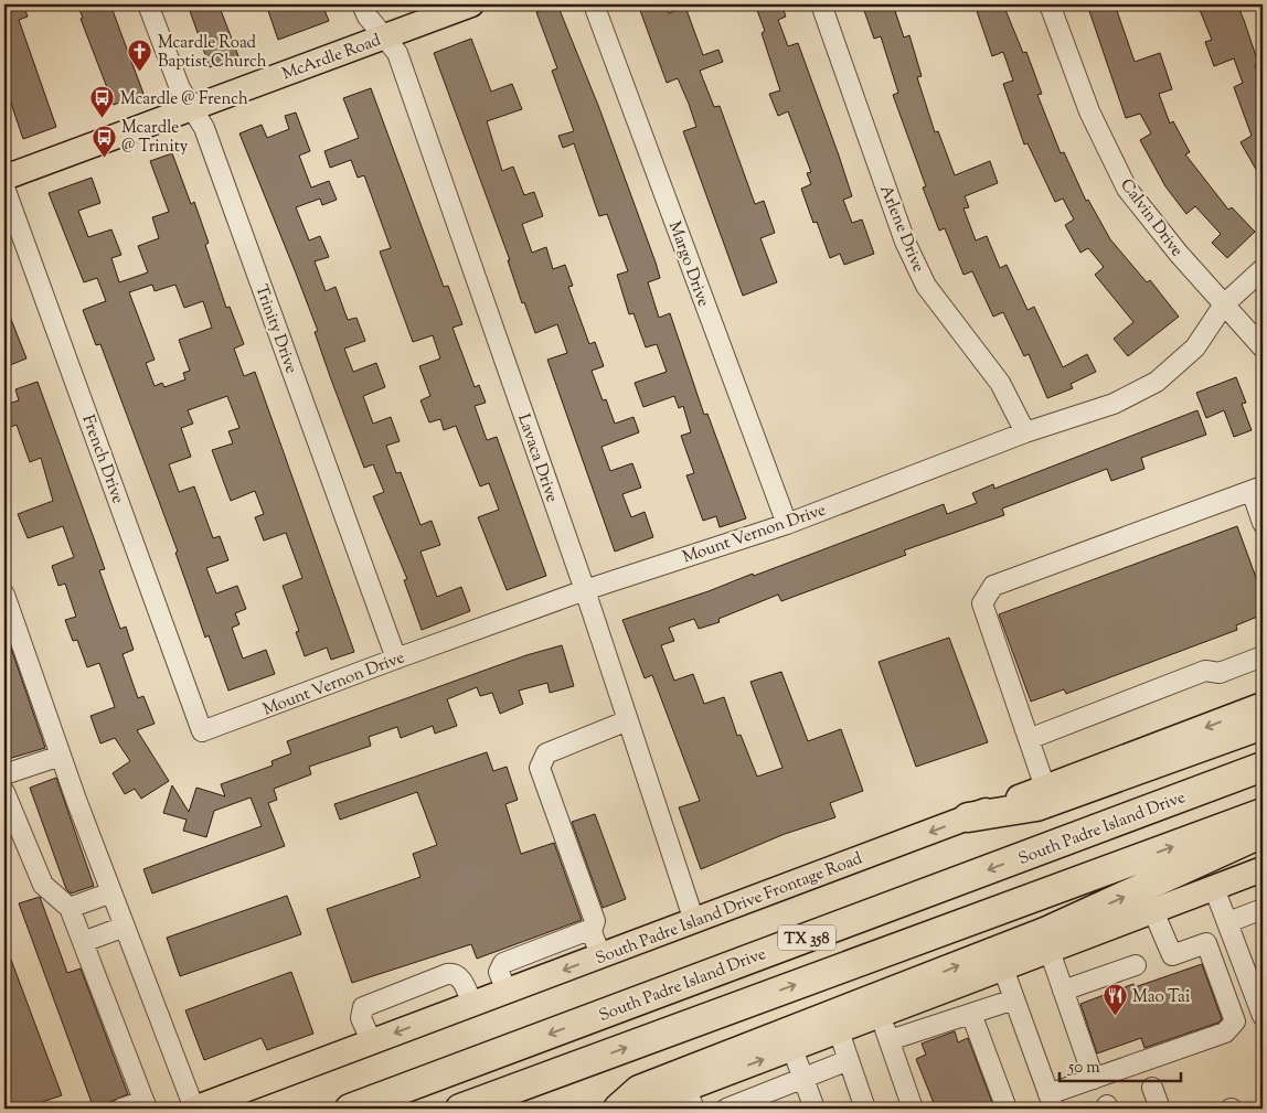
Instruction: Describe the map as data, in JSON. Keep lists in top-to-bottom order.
{
  "streets": {
    "highway": ["South Padre Island Drive", "TX 358"],
    "main road": ["McArdle Road", "South Padre Island Drive Frontage Road"],
    "street": [
      "Calvin Drive",
      "Arlene Drive",
      "Margo Drive",
      "Trinity Drive",
      "Lavaca Drive",
      "French Drive",
      "Mount Vernon Drive"
    ]
  },
  "crossings": [
    ["McArdle Road", "Trinity Drive"],
    ["McArdle Road", "Lavaca Drive"],
    ["Calvin Drive", "Mount Vernon Drive"],
    ["Arlene Drive", "Mount Vernon Drive"],
    ["Margo Drive", "Mount Vernon Drive"],
    ["Trinity Drive", "Mount Vernon Drive"],
    ["Lavaca Drive", "Mount Vernon Drive"],
    ["Lavaca Drive", "South Padre Island Drive Frontage Road"],
    ["French Drive", "Mount Vernon Drive"]
  ],
  "places": {
    "church": ["Mcardle Road Baptist Church"],
    "bus stop": ["Mcardle @ French", "Mcardle @ Trinity"],
    "restaurant": ["Mao Tai"]
  },
  "scale_bar": "50 m"
}
